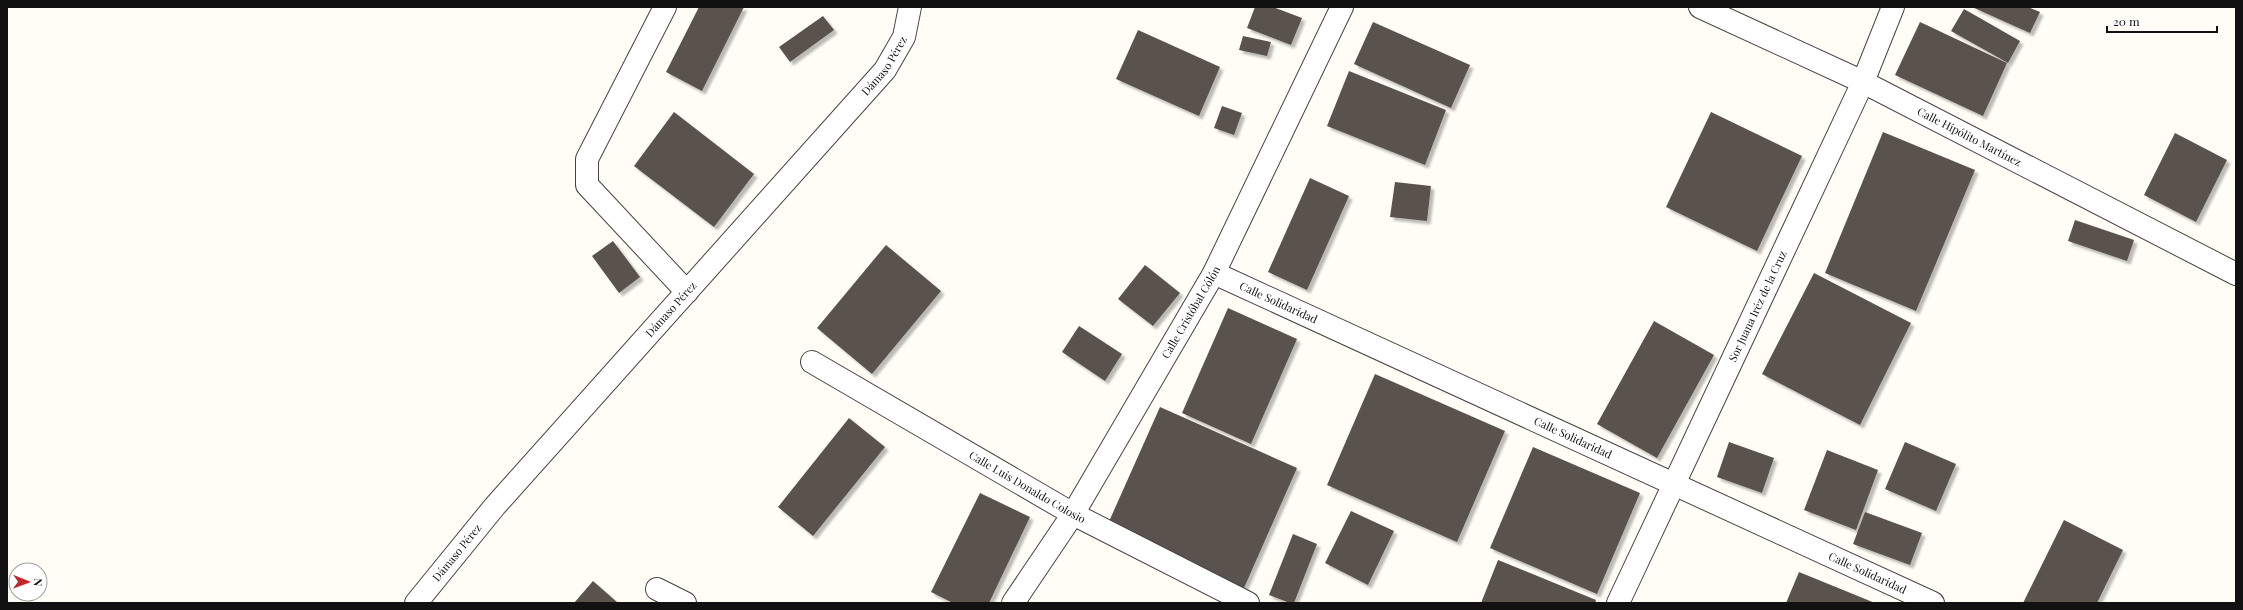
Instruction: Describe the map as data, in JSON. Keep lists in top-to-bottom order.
{
  "streets": {
    "street": [
      "Dámaso Pérez",
      "Calle Hipólito Martínez",
      "Calle Solidaridad",
      "Sor Juana Iréz de la Cruz",
      "Calle Cristóbal Cólón",
      "Calle Luis Donaldo Colosio"
    ]
  },
  "crossings": [
    ["Calle Hipólito Martínez", "Sor Juana Iréz de la Cruz"],
    ["Calle Solidaridad", "Sor Juana Iréz de la Cruz"],
    ["Calle Solidaridad", "Calle Cristóbal Cólón"],
    ["Calle Cristóbal Cólón", "Calle Luis Donaldo Colosio"]
  ],
  "scale_bar": "20 m",
  "north": "right"
}
